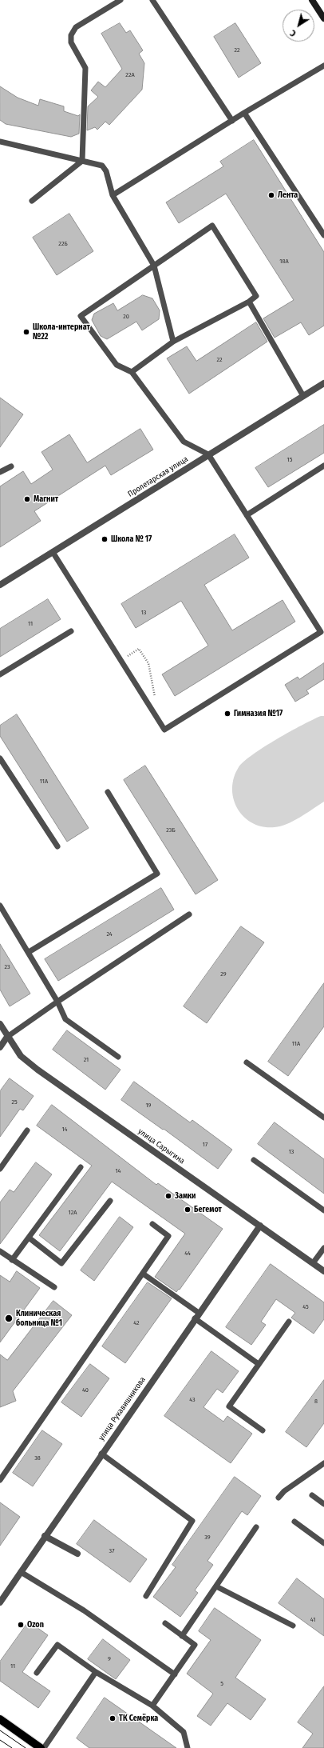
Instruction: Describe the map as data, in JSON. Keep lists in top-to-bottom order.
{
  "streets": {
    "street": ["Пролетарская улица", "улица Сарыгина", "улица Рукавишникова"]
  },
  "crossings": [
    ["улица Сарыгина", "улица Рукавишникова"]
  ],
  "places": [
    "Лента",
    "Школа-интернат №22",
    "Магнит",
    "Школа № 17",
    "Гимназия №17",
    "Замки",
    "Бегемот",
    "Клиническая больница №1",
    "Ozon",
    "ТК Семёрка"
  ],
  "house_numbers": [
    "22",
    "22А",
    "22Б",
    "18А",
    "20",
    "22",
    "15",
    "13",
    "11",
    "11А",
    "23Б",
    "24",
    "23",
    "29",
    "11А",
    "21",
    "25",
    "19",
    "14",
    "17",
    "13",
    "14",
    "12А",
    "44",
    "45",
    "42",
    "40",
    "43",
    "8",
    "38",
    "39",
    "37",
    "41",
    "9",
    "11",
    "5"
  ],
  "north": "bottom left"
}
